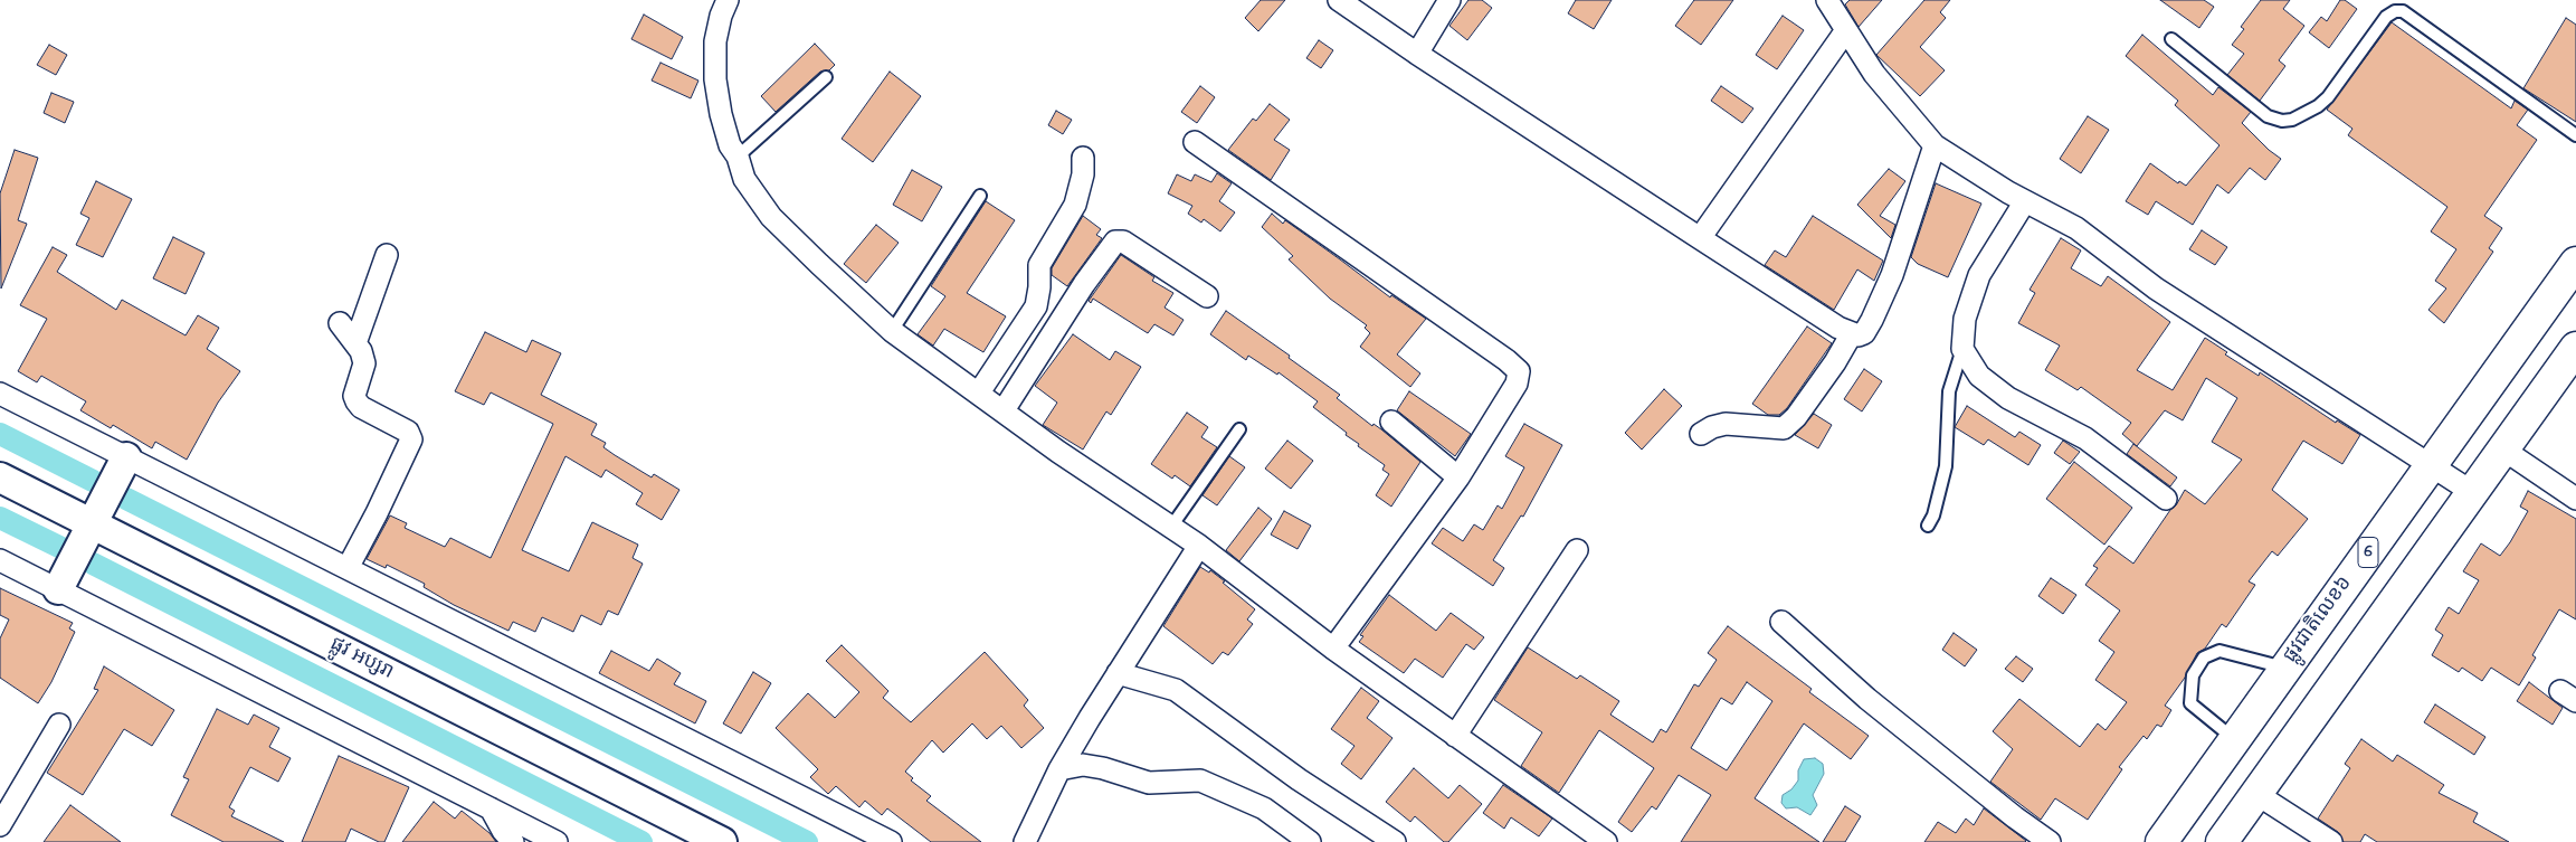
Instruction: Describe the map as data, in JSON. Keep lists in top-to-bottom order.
{
  "streets": {
    "main road": ["6", "ផ្លូវជាតិលេខ៦", "ផ្លូវ អប្សរា"]
  }
}
